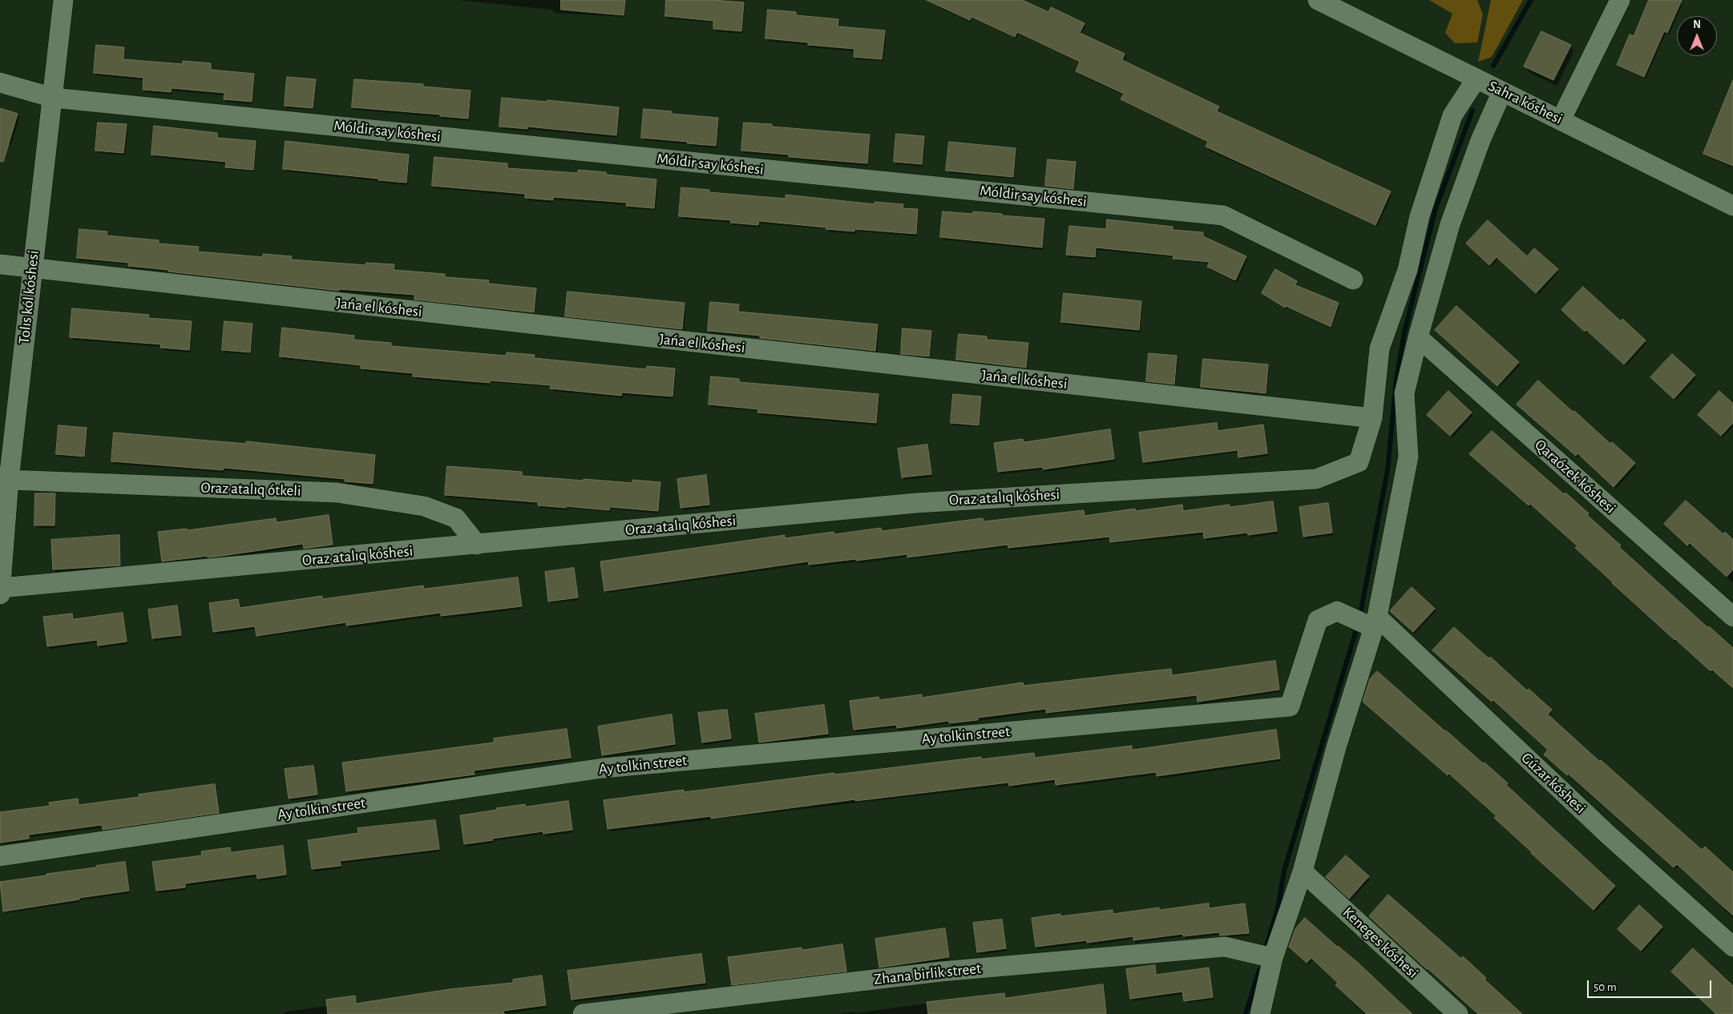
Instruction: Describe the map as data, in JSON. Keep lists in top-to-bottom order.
{
  "streets": {
    "street": [
      "Sahra kóshesi",
      "Móldir say kóshesi",
      "Tolıs kól kóshesi",
      "Jańa el kóshesi",
      "Qaraózek kóshesi",
      "Oraz atalıq ótkeli",
      "Oraz atalıq kóshesi",
      "Ay tolkin street",
      "Gúzar kóshesi",
      "Keneges kóshesi",
      "Zhana birlik street"
    ]
  },
  "crossings": [
    ["Móldir say kóshesi", "Tolıs kól kóshesi"],
    ["Tolıs kól kóshesi", "Jańa el kóshesi"],
    ["Tolıs kól kóshesi", "Oraz atalıq ótkeli"],
    ["Tolıs kól kóshesi", "Oraz atalıq kóshesi"],
    ["Jańa el kóshesi", "Oraz atalıq kóshesi"],
    ["Oraz atalıq ótkeli", "Oraz atalıq kóshesi"],
    ["Ay tolkin street", "Gúzar kóshesi"]
  ],
  "scale_bar": "50 m",
  "north": "top"
}
